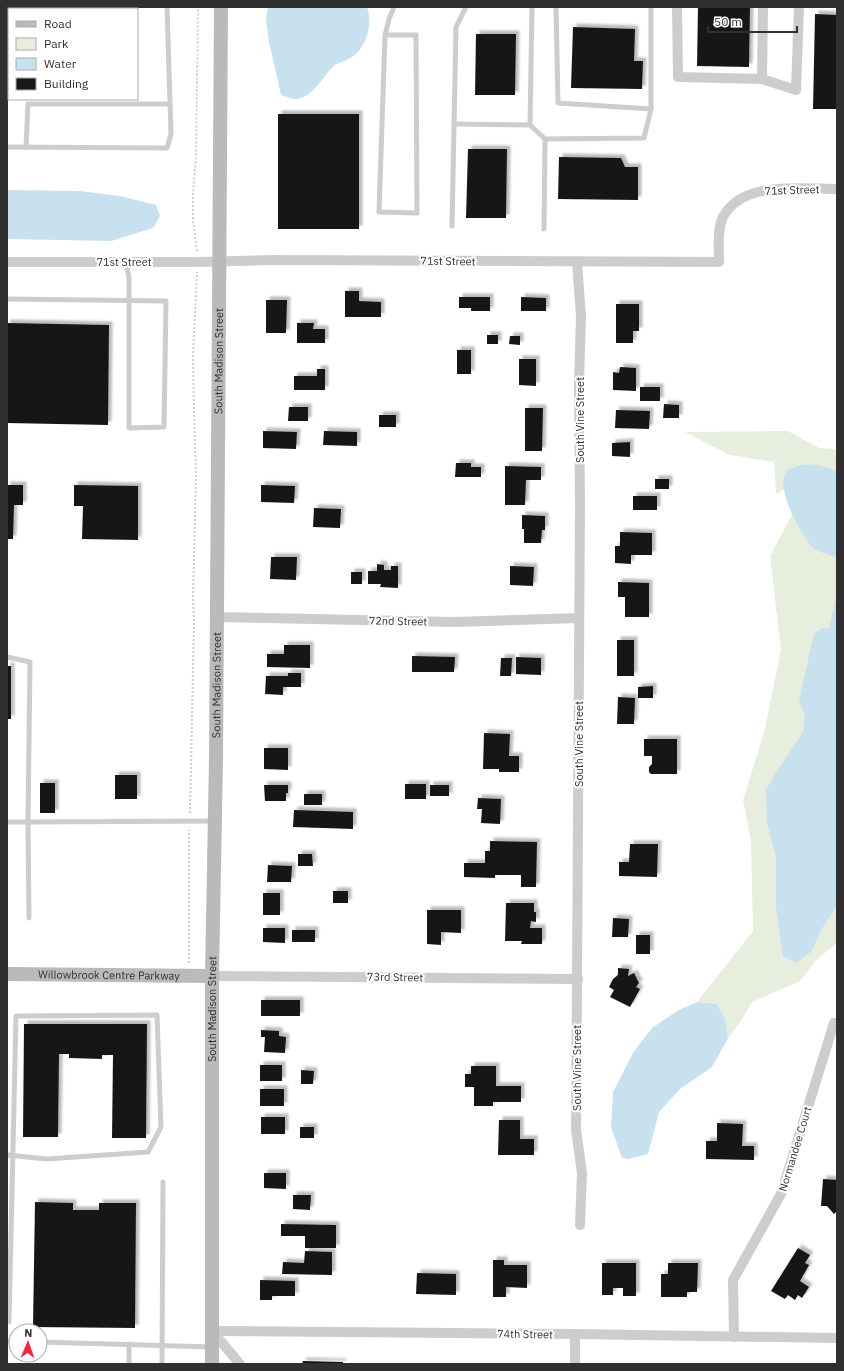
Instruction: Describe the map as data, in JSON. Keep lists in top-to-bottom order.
{
  "streets": {
    "street": [
      "71st Street",
      "South Madison Street",
      "South Vine Street",
      "72nd Street",
      "Willowbrook Centre Parkway",
      "73rd Street",
      "Normandee Court",
      "74th Street"
    ]
  },
  "crossings": [
    ["71st Street", "South Madison Street"],
    ["71st Street", "South Vine Street"],
    ["South Madison Street", "72nd Street"],
    ["South Madison Street", "Willowbrook Centre Parkway"],
    ["South Madison Street", "73rd Street"],
    ["South Madison Street", "74th Street"],
    ["South Vine Street", "72nd Street"],
    ["South Vine Street", "73rd Street"],
    ["Willowbrook Centre Parkway", "73rd Street"],
    ["Normandee Court", "74th Street"]
  ],
  "legend": [
    "Road",
    "Park",
    "Water",
    "Building"
  ],
  "scale_bar": "50 m",
  "north": "top"
}
